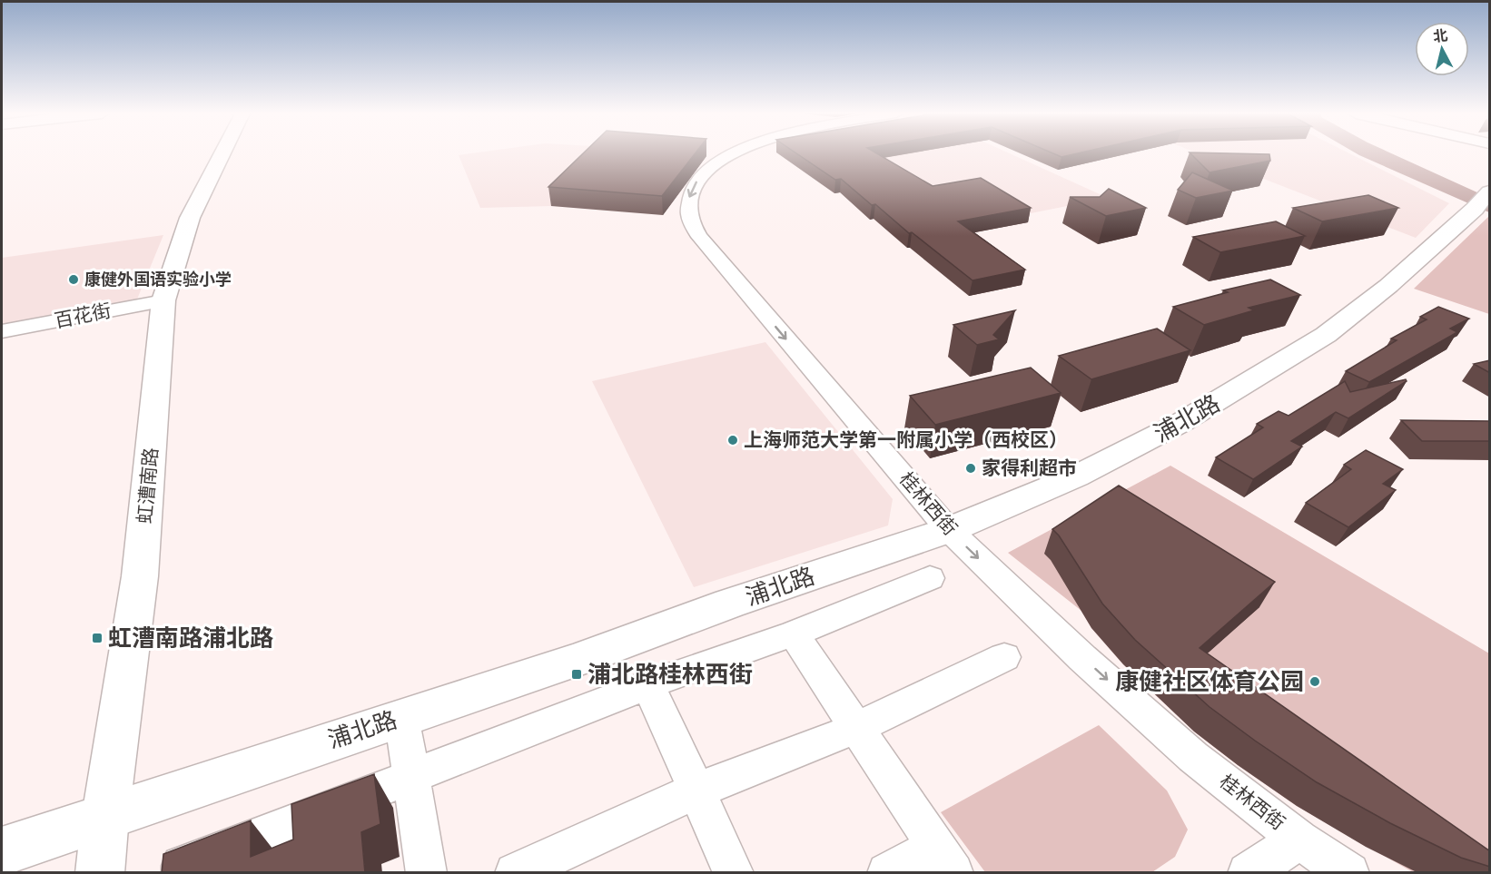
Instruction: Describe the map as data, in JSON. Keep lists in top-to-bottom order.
{
  "streets": {
    "street": [
      "百花街",
      "浦北路",
      "虹漕南路",
      "桂林西街"
    ]
  },
  "crossings": [
    ["百花街", "虹漕南路"],
    ["浦北路", "虹漕南路"],
    ["浦北路", "桂林西街"]
  ],
  "one_way": ["桂林西街"],
  "places": {
    "other": [
      "康健外国语实验小学",
      "上海师范大学第一附属小学（西校区）",
      "家得利超市",
      "康健社区体育公园"
    ],
    "transit": ["虹漕南路浦北路", "浦北路桂林西街"]
  },
  "north": "top"
}
